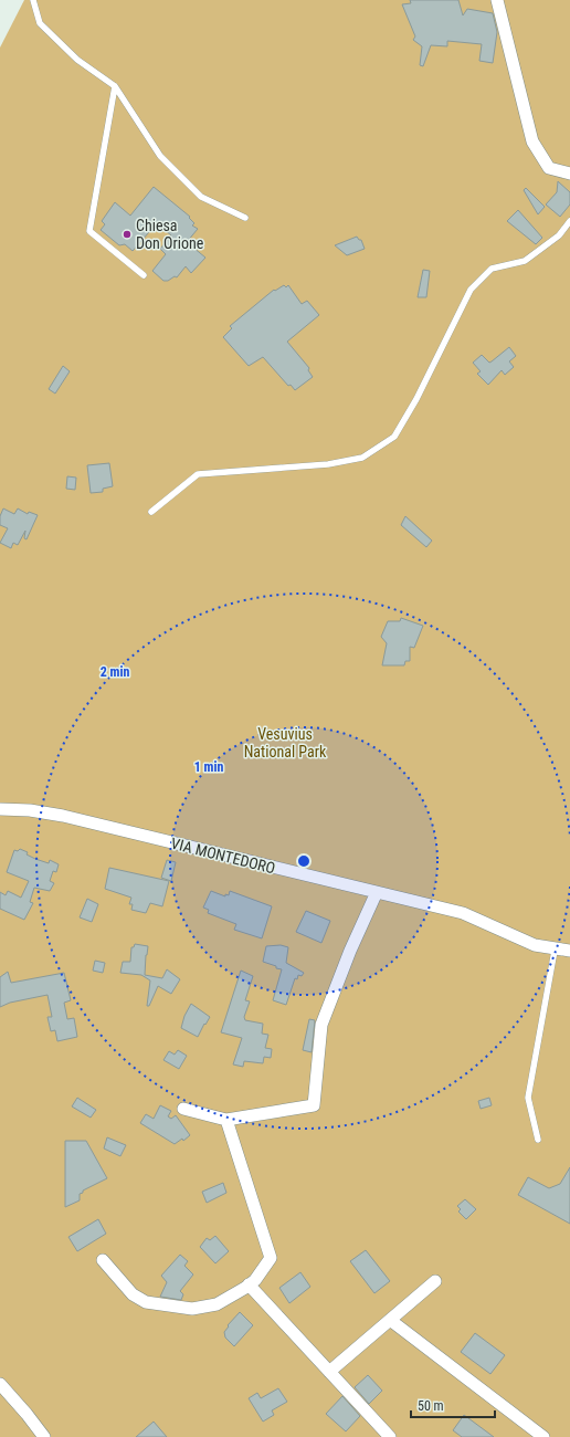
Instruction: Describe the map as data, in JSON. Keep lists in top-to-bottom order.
{
  "streets": {
    "street": ["VIA MONTEDORO"]
  },
  "parks": ["Vesuvius National Park"],
  "places": ["Chiesa Don Orione"],
  "scale_bar": "50 m",
  "rings": ["2 min", "1 min"]
}
